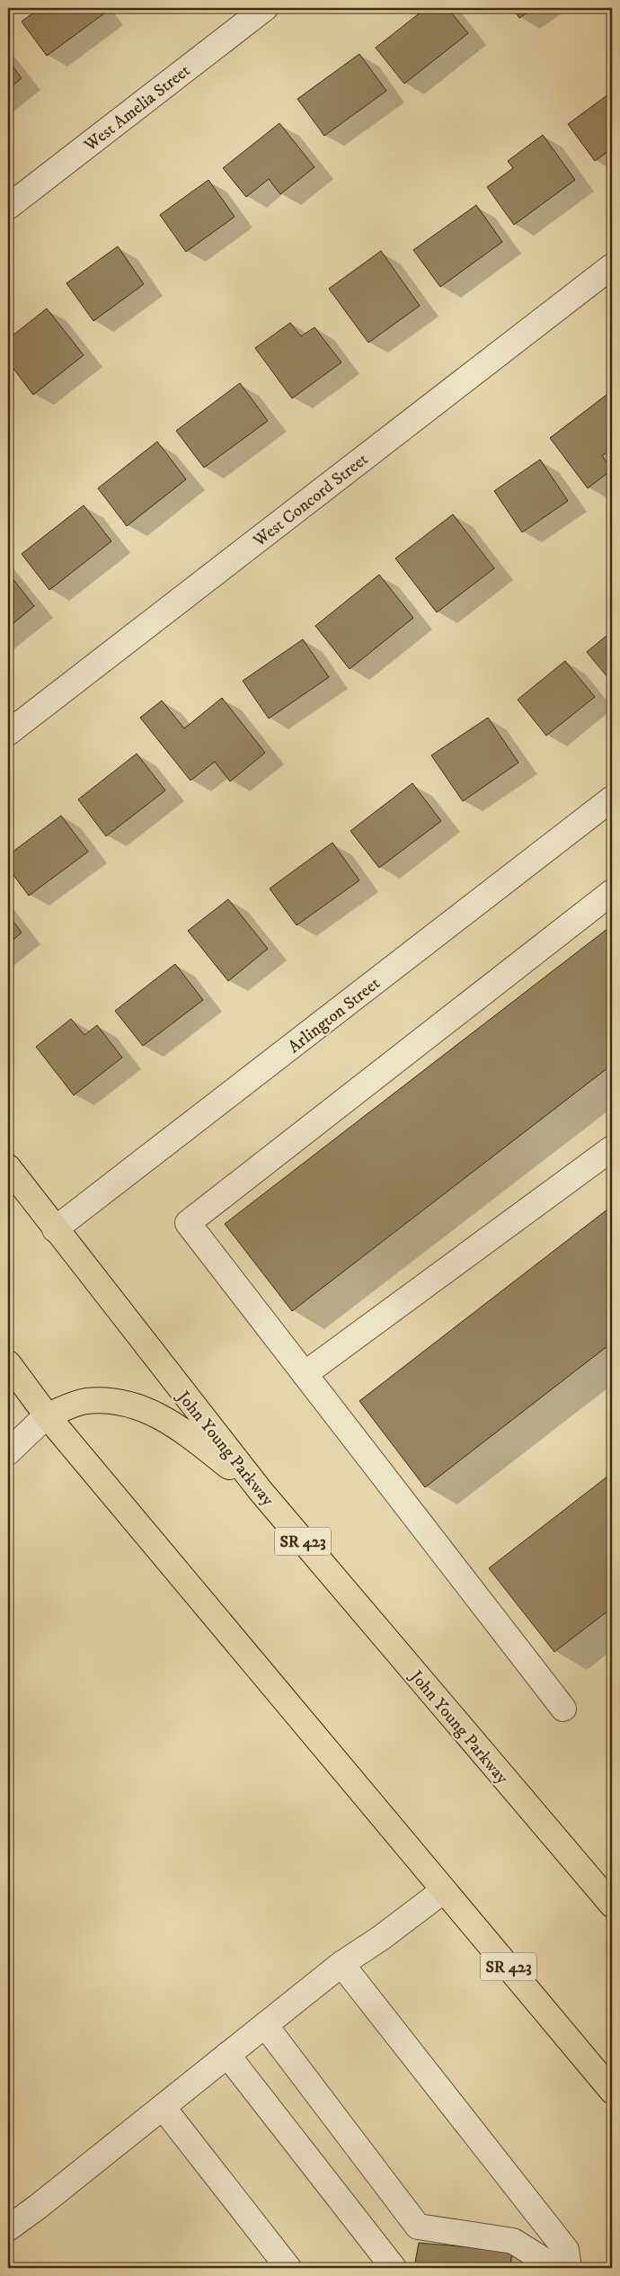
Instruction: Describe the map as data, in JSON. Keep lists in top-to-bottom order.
{
  "streets": {
    "main road": ["John Young Parkway", "SR 423"],
    "street": ["West Amelia Street", "West Concord Street", "Arlington Street"]
  },
  "crossings": [
    ["Arlington Street", "John Young Parkway"]
  ]
}
